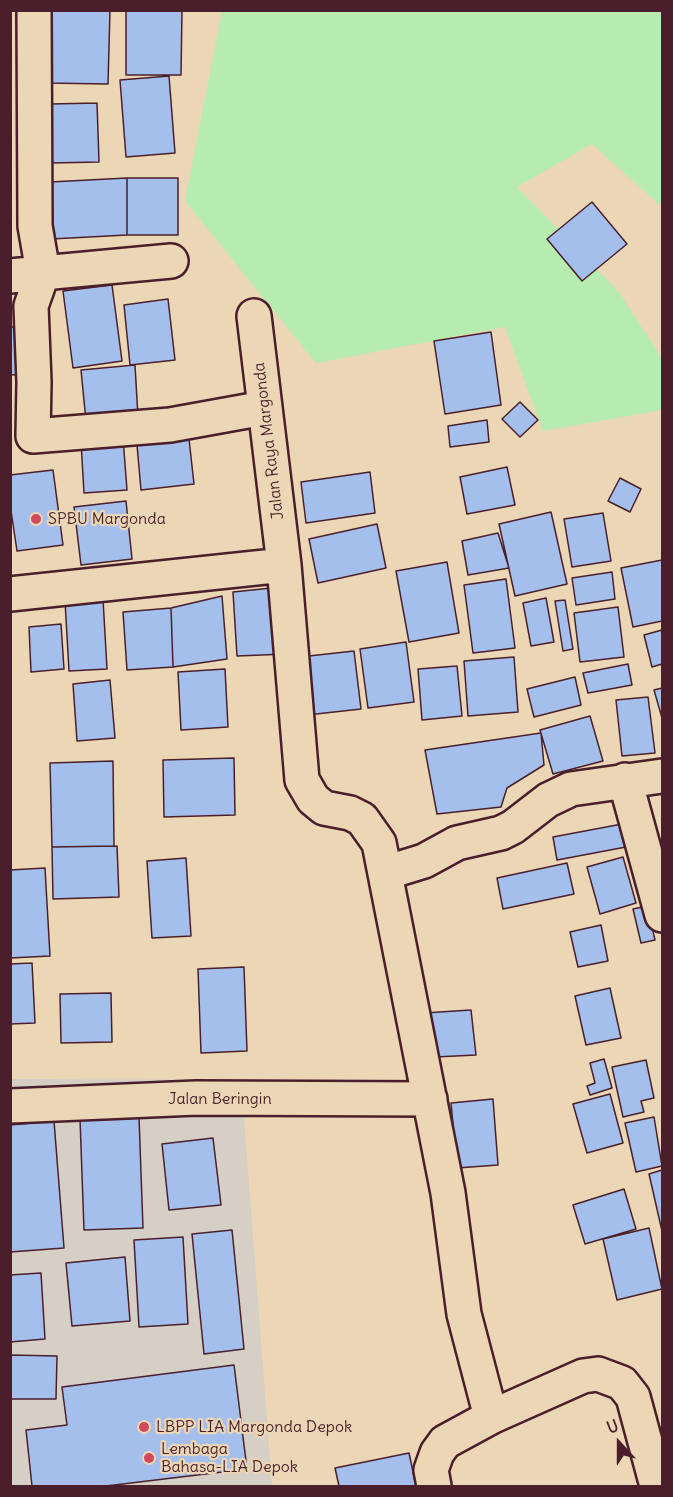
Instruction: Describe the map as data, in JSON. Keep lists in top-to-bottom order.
{
  "streets": {
    "street": ["Jalan Raya Margonda", "Jalan Beringin"]
  },
  "crossings": [
    ["Jalan Raya Margonda", "Jalan Beringin"]
  ],
  "places": ["SPBU Margonda", "LBPP LIA Margonda Depok", "Lembaga Bahasa-LIA Depok"],
  "north": "top"
}
